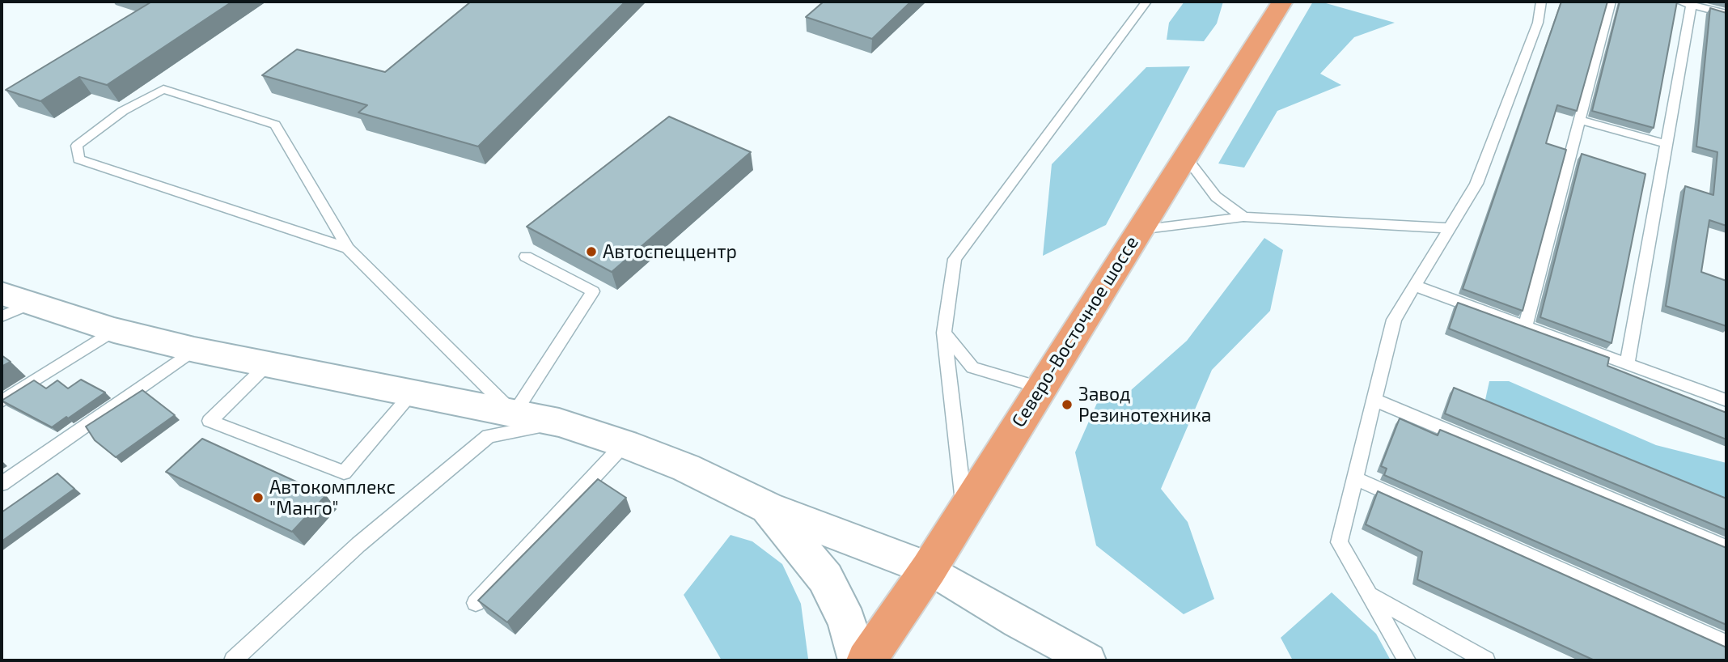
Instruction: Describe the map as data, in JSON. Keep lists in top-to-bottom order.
{
  "streets": {
    "main road": ["Северо-Восточное шоссе"]
  },
  "places": ["Автоспеццентр", "Завод Резинотехника", "Автокомплекс \"Манго\""]
}
